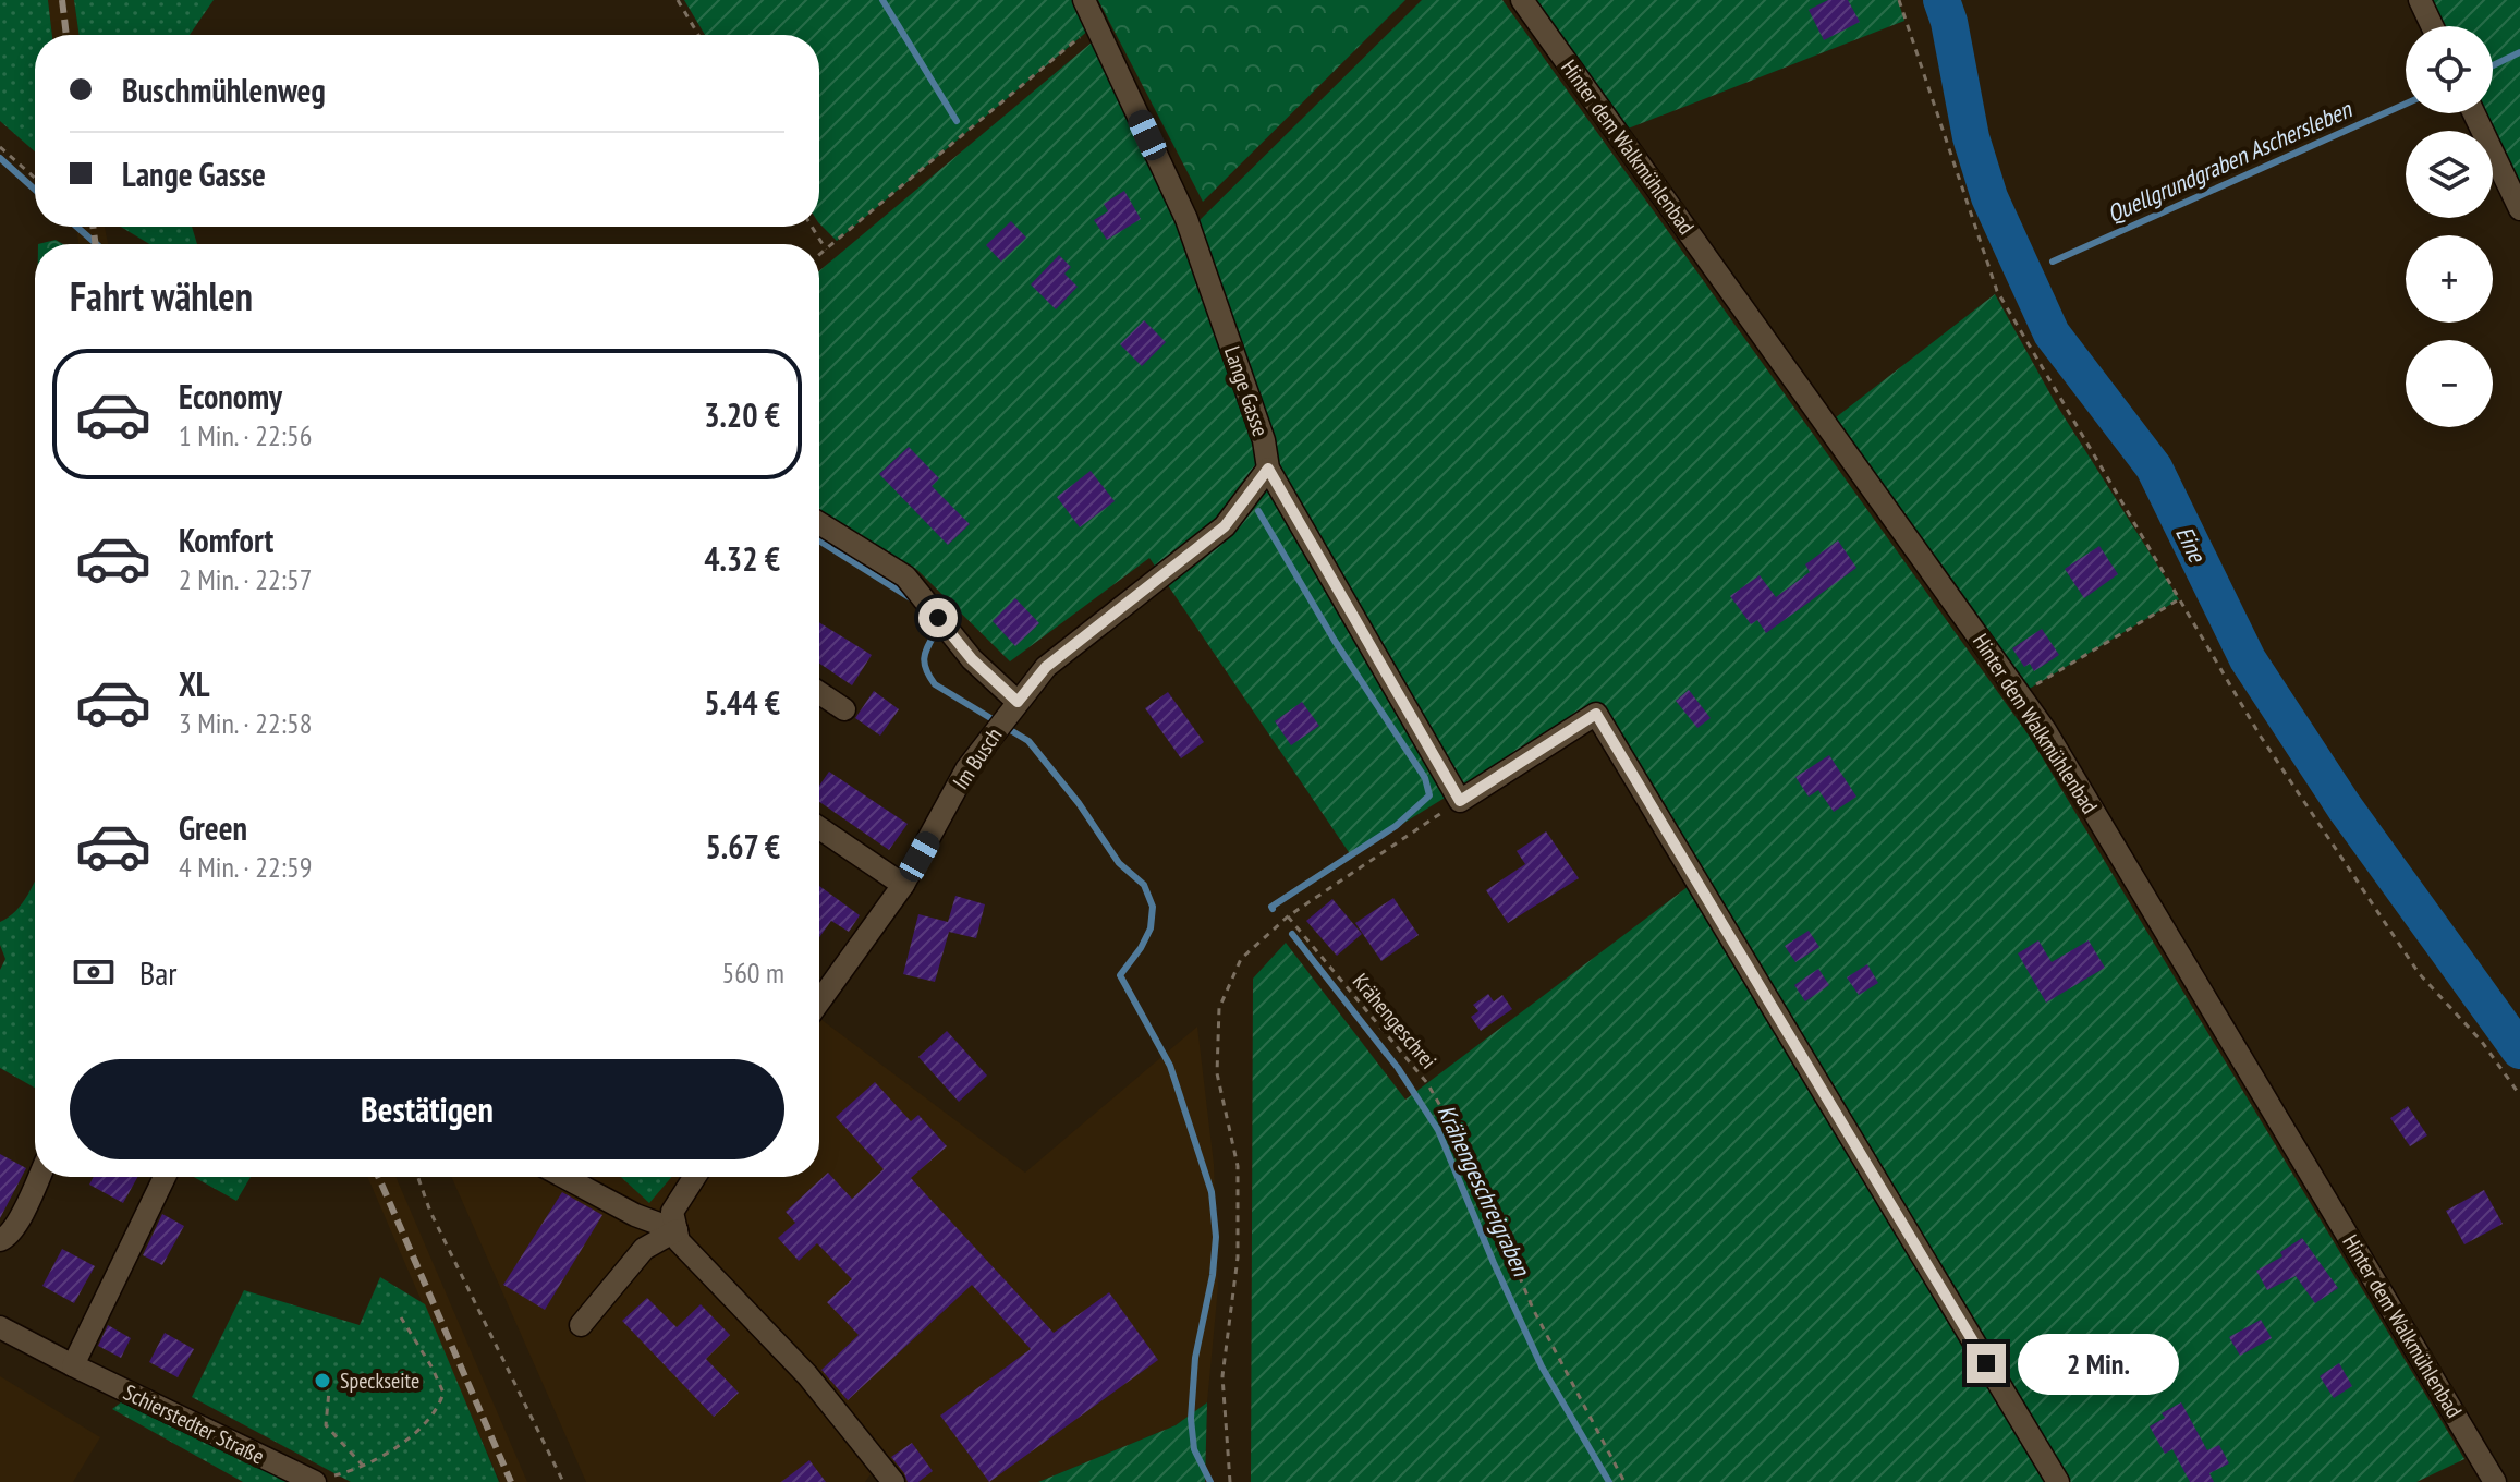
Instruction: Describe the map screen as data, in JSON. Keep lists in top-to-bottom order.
{
  "streets": {
    "street": [
      "Hinter dem Walkmühlenbad",
      "Lange Gasse",
      "Im Busch",
      "Schierstedter Straße"
    ],
    "path": ["Krähengeschrei"]
  },
  "crossings": [
    ["Lange Gasse", "Im Busch"]
  ],
  "water": ["Quellgrundgraben Aschersleben", "Eine", "Krähengeschreigraben"],
  "places": ["Speckseite"],
  "page": {
    "map_buttons": ["+", "−"],
    "banner": ["Buschmühlenweg", "Lange Gasse"],
    "heading": "Fahrt wählen",
    "list": [
      {
        "name": "Economy",
        "note": "1 Min. · 22:56",
        "value": "3.20 €"
      },
      {
        "name": "Komfort",
        "note": "2 Min. · 22:57",
        "value": "4.32 €"
      },
      {
        "name": "XL",
        "note": "3 Min. · 22:58",
        "value": "5.44 €"
      },
      {
        "name": "Green",
        "note": "4 Min. · 22:59",
        "value": "5.67 €"
      }
    ],
    "pay": ["Bar", "560 m"],
    "buttons": "Bestätigen",
    "bubble": "2 Min."
  }
}
